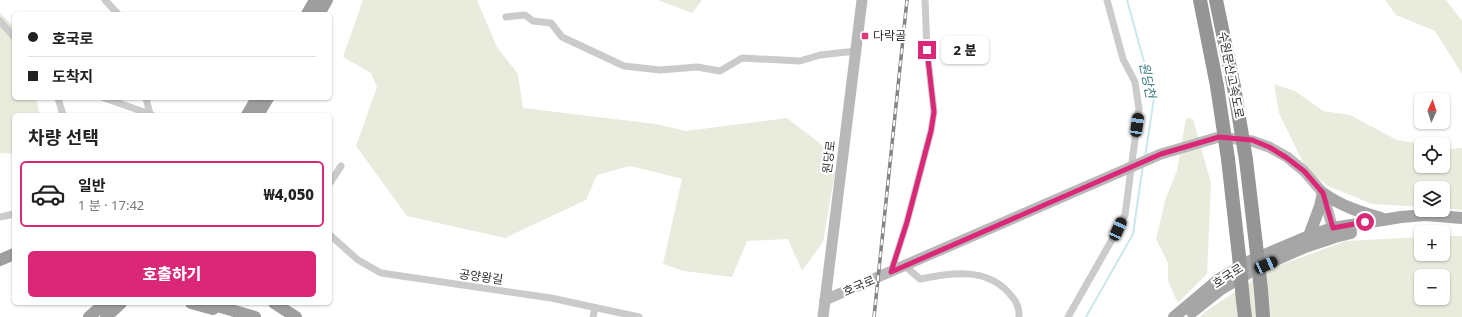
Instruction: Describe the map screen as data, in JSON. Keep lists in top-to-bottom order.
{
  "streets": {
    "highway": ["수원문산고속도로"],
    "main road": ["원당로", "호국로"],
    "street": ["공양왕길"]
  },
  "crossings": [
    ["원당로", "호국로"]
  ],
  "water": ["원당천"],
  "places": {
    "transit": ["다락골"]
  },
  "north": "top",
  "page": {
    "banner": ["호국로", "도착지"],
    "bubble": "2 분",
    "map_buttons": ["+", "−"],
    "heading": "차량 선택",
    "list": [
      {
        "name": "일반",
        "note": "1 분 · 17:42",
        "value": "₩4,050"
      }
    ],
    "buttons": "호출하기"
  }
}
